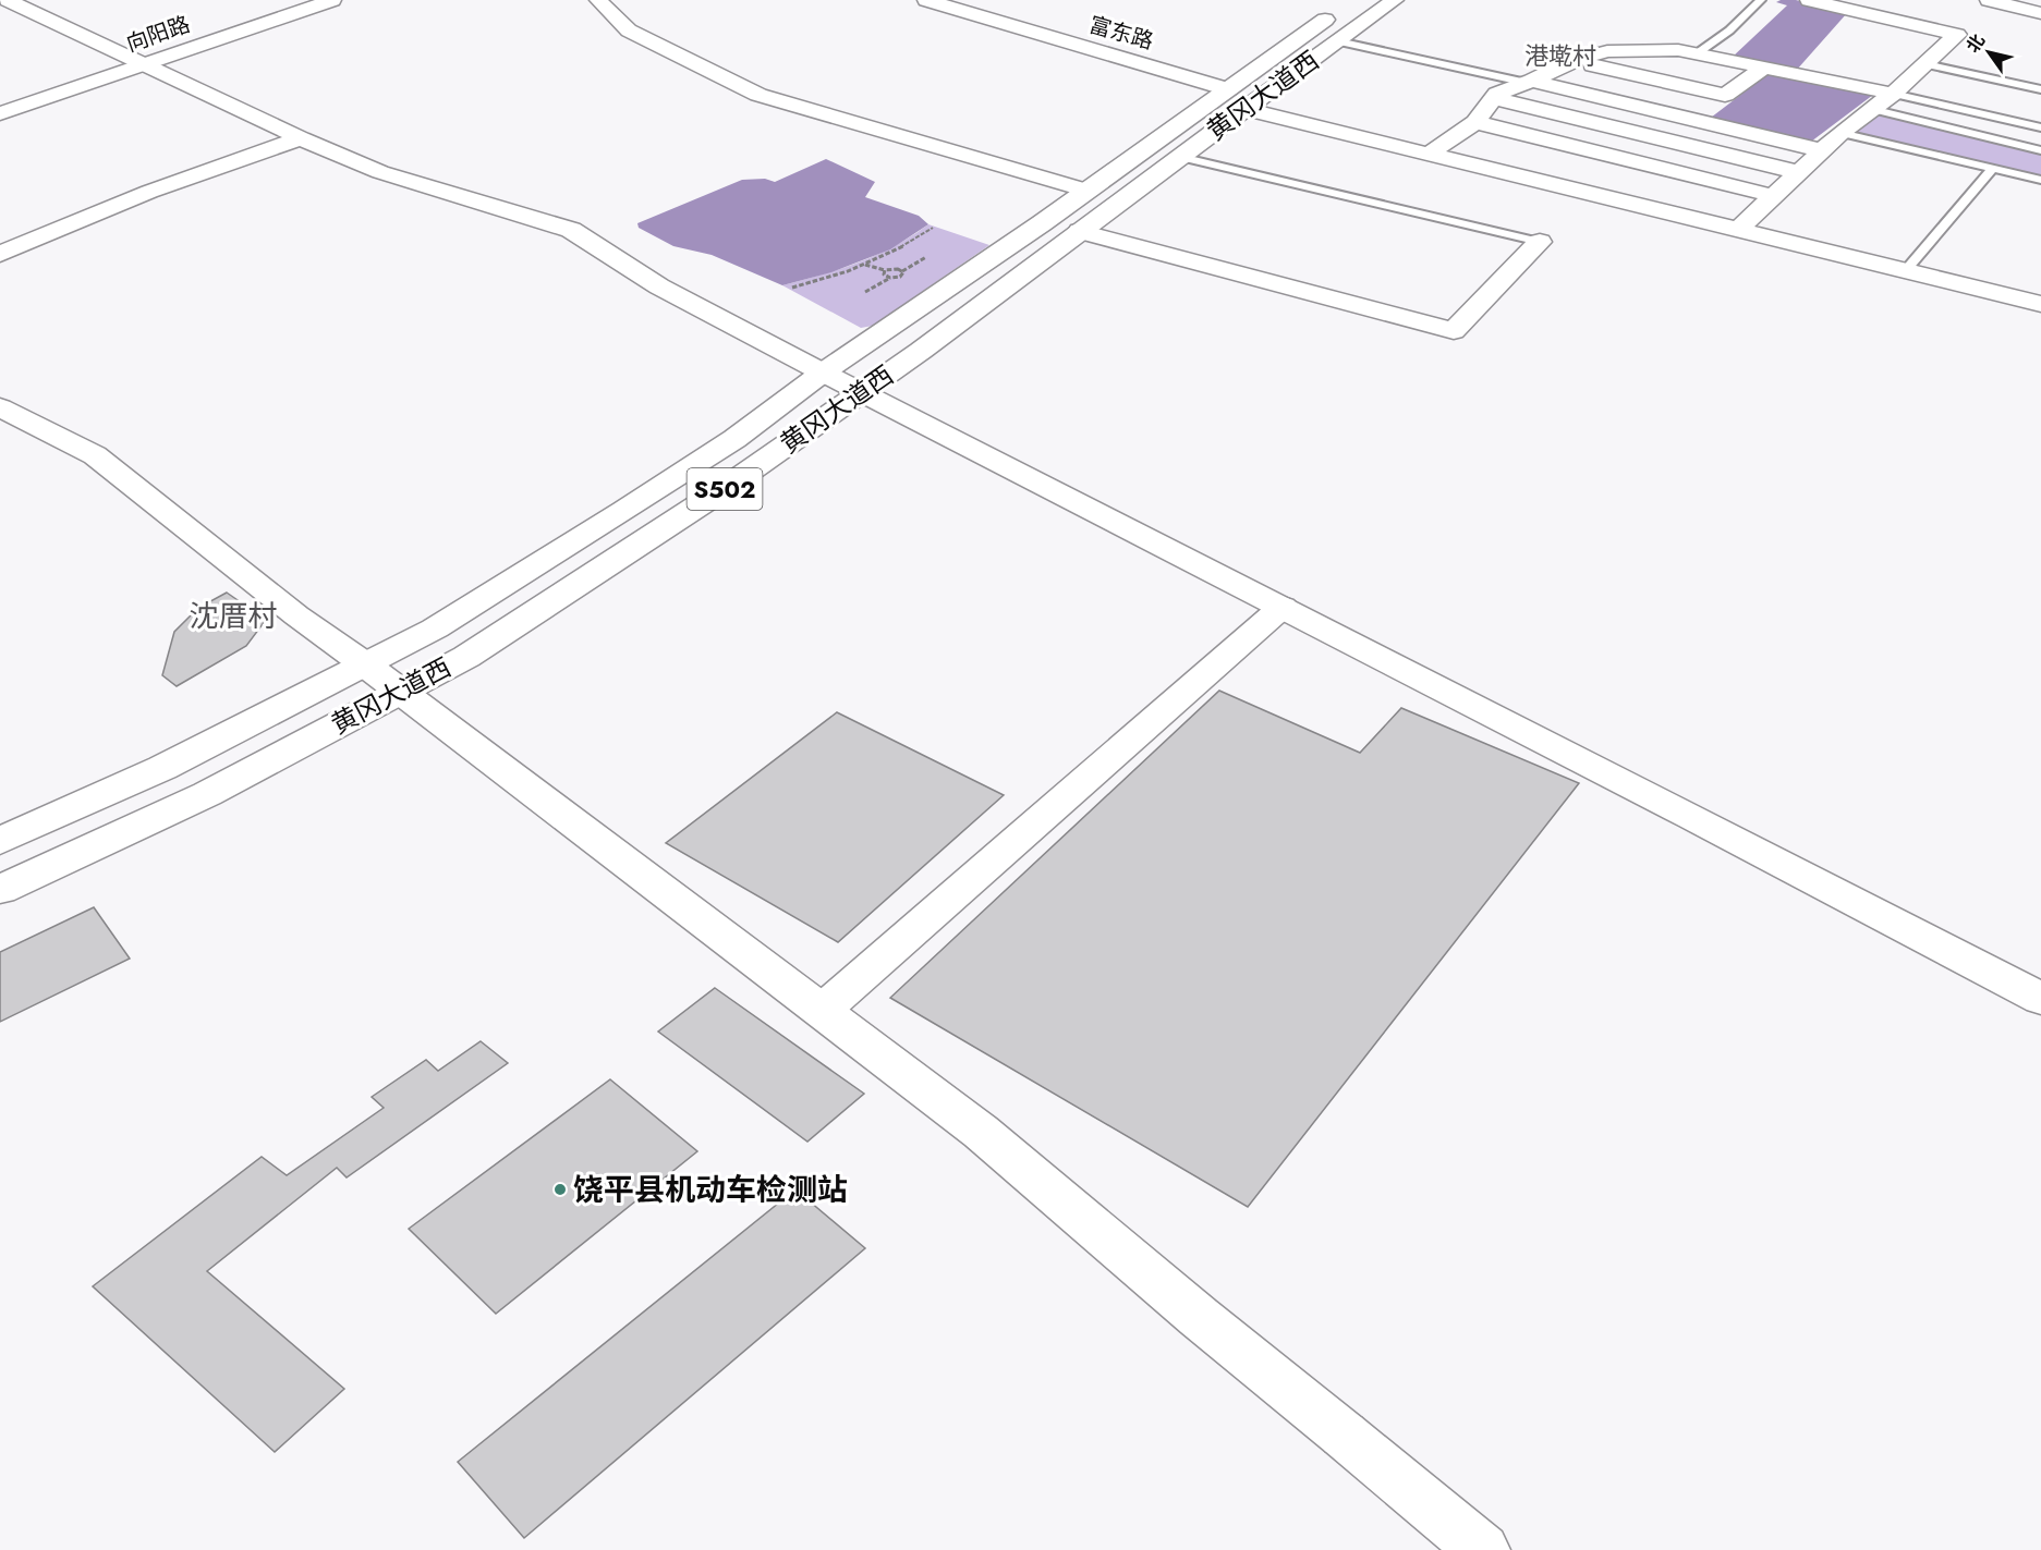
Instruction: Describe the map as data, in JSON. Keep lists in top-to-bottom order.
{
  "streets": {
    "street": [
      "富东路",
      "向阳路",
      "黄冈大道西",
      "S502"
    ]
  },
  "crossings": [
    ["富东路", "黄冈大道西"]
  ],
  "districts": ["港墘村", "沈厝村"],
  "places": ["饶平县机动车检测站"],
  "north": "top left"
}
